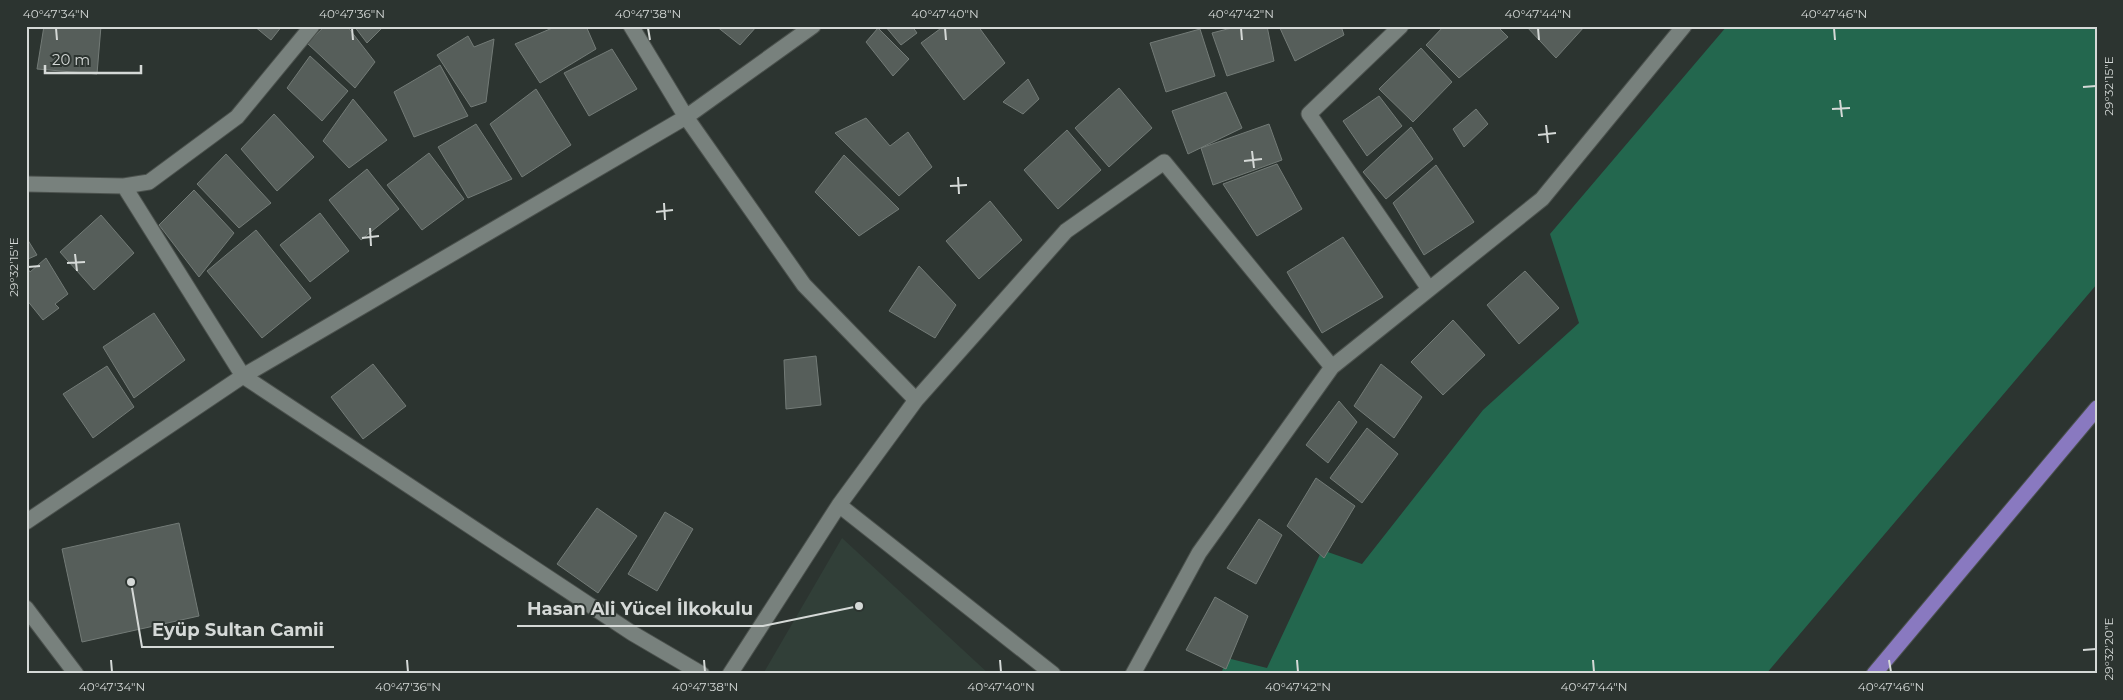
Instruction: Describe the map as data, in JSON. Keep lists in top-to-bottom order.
{
  "places": ["Eyüp Sultan Camii", "Hasan Ali Yücel İlkokulu"],
  "scale_bar": "20 m",
  "coordinates": [
    "40°47'34\"N",
    "40°47'36\"N",
    "40°47'38\"N",
    "40°47'40\"N",
    "40°47'42\"N",
    "40°47'44\"N",
    "40°47'46\"N",
    "29°32'15\"E",
    "29°32'20\"E"
  ]
}
